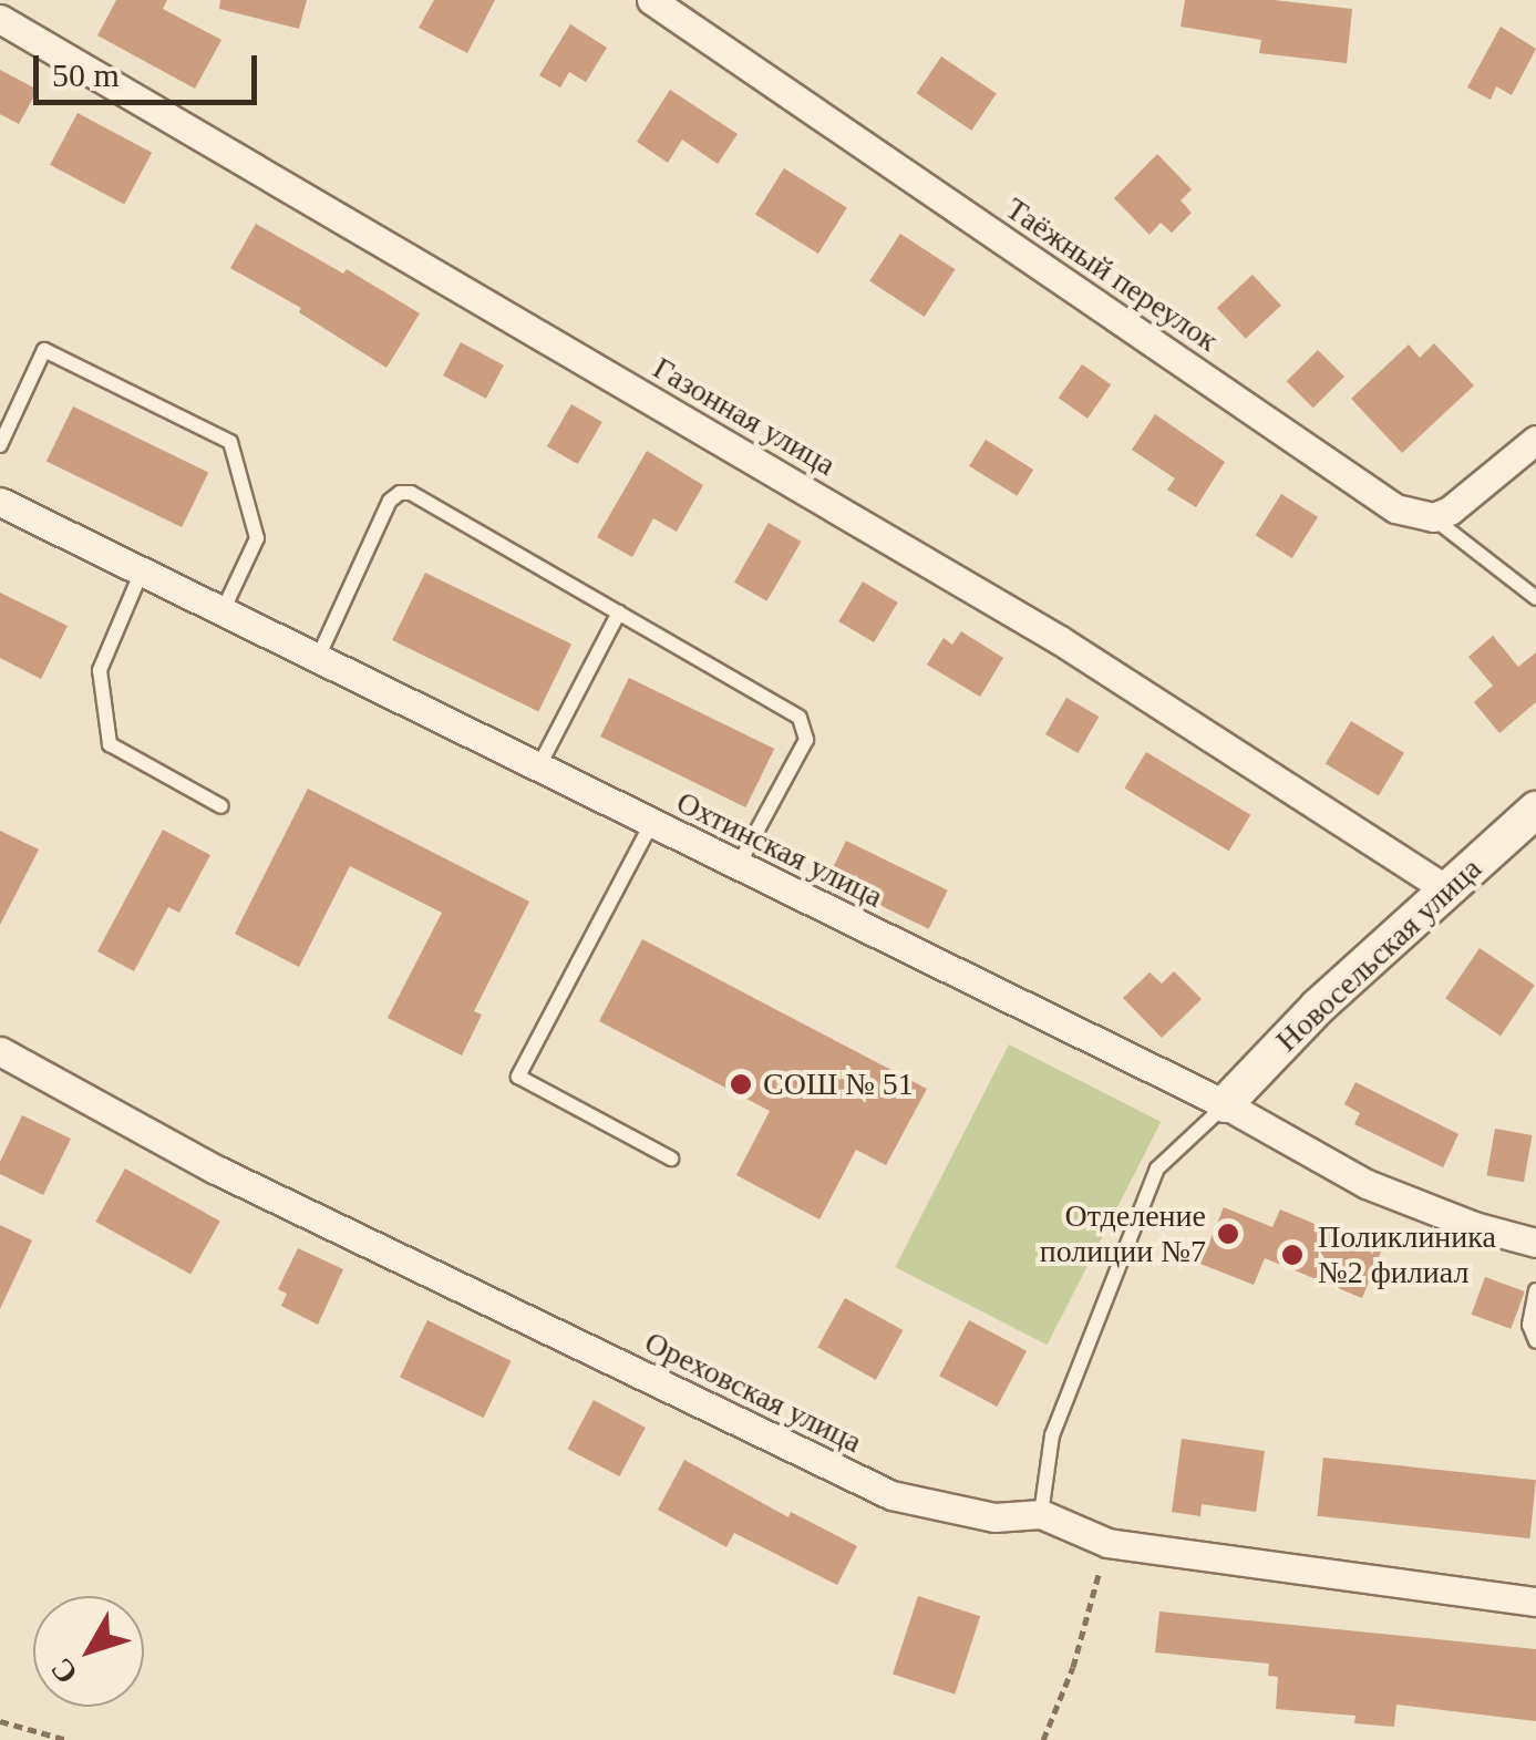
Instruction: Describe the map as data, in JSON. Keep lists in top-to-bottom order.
{
  "streets": {
    "street": [
      "Таёжный переулок",
      "Газонная улица",
      "Охтинская улица",
      "Новосельская улица",
      "Ореховская улица"
    ]
  },
  "crossings": [
    ["Газонная улица", "Новосельская улица"],
    ["Охтинская улица", "Новосельская улица"]
  ],
  "places": ["СОШ № 51", "Отделение полиции №7", "Поликлиника №2 филиал"],
  "scale_bar": "50 m",
  "north": "bottom left"
}
